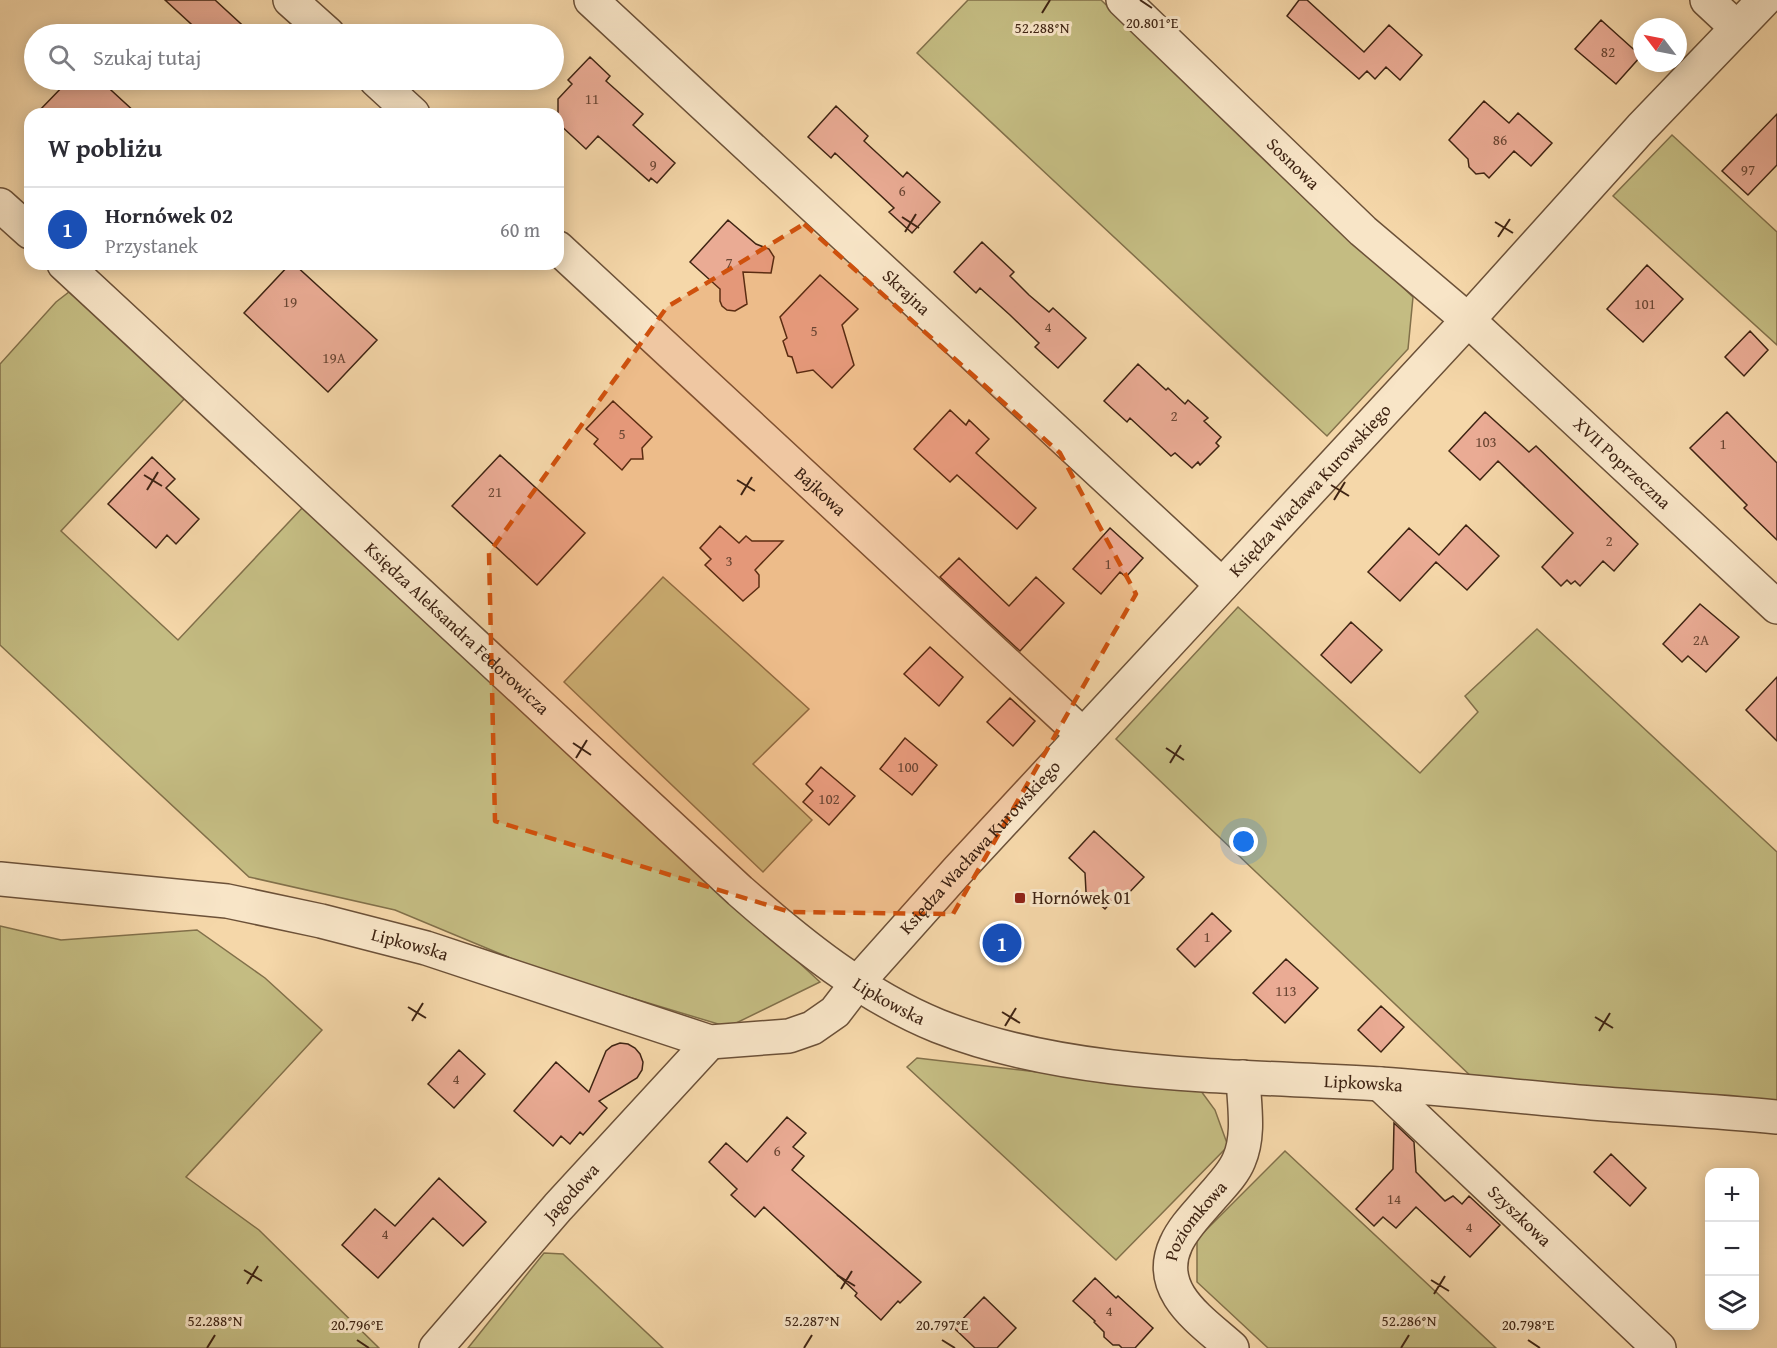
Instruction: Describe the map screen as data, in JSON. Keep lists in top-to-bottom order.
{
  "streets": {
    "street": [
      "Sosnowa",
      "Skrajna",
      "XVII Poprzeczna",
      "Księdza Wacława Kurowskiego",
      "Bajkowa",
      "Księdza Aleksandra Fedorowicza",
      "Lipkowska",
      "Jagodowa",
      "Szyszkowa",
      "Poziomkowa"
    ]
  },
  "crossings": [
    ["Sosnowa", "XVII Poprzeczna"],
    ["Sosnowa", "Księdza Wacława Kurowskiego"],
    ["Skrajna", "Księdza Wacława Kurowskiego"],
    ["XVII Poprzeczna", "Księdza Wacława Kurowskiego"],
    ["Księdza Wacława Kurowskiego", "Bajkowa"],
    ["Księdza Wacława Kurowskiego", "Księdza Aleksandra Fedorowicza"],
    ["Księdza Wacława Kurowskiego", "Lipkowska"],
    ["Księdza Aleksandra Fedorowicza", "Lipkowska"],
    ["Lipkowska", "Jagodowa"],
    ["Lipkowska", "Szyszkowa"],
    ["Lipkowska", "Poziomkowa"]
  ],
  "places": {
    "transit": ["Hornówek 01"]
  },
  "house_numbers": [
    "82",
    "11",
    "86",
    "9",
    "97",
    "6",
    "7",
    "19",
    "101",
    "4",
    "5",
    "19A",
    "2",
    "5",
    "103",
    "1",
    "21",
    "2",
    "3",
    "1",
    "2A",
    "100",
    "102",
    "1",
    "113",
    "4",
    "6",
    "14",
    "4",
    "4",
    "4"
  ],
  "north": "top left",
  "page": {
    "search": "Szukaj tutaj",
    "heading": "W pobliżu",
    "list": [
      {
        "mark": "1",
        "name": "Hornówek 02",
        "note": "Przystanek",
        "value": "60 m"
      }
    ],
    "pins": "1",
    "map_buttons": ["+", "−"]
  },
  "coordinates": [
    "20.801°E",
    "52.288°N",
    "52.287°N",
    "52.286°N",
    "20.796°E",
    "20.797°E",
    "20.798°E"
  ]
}
